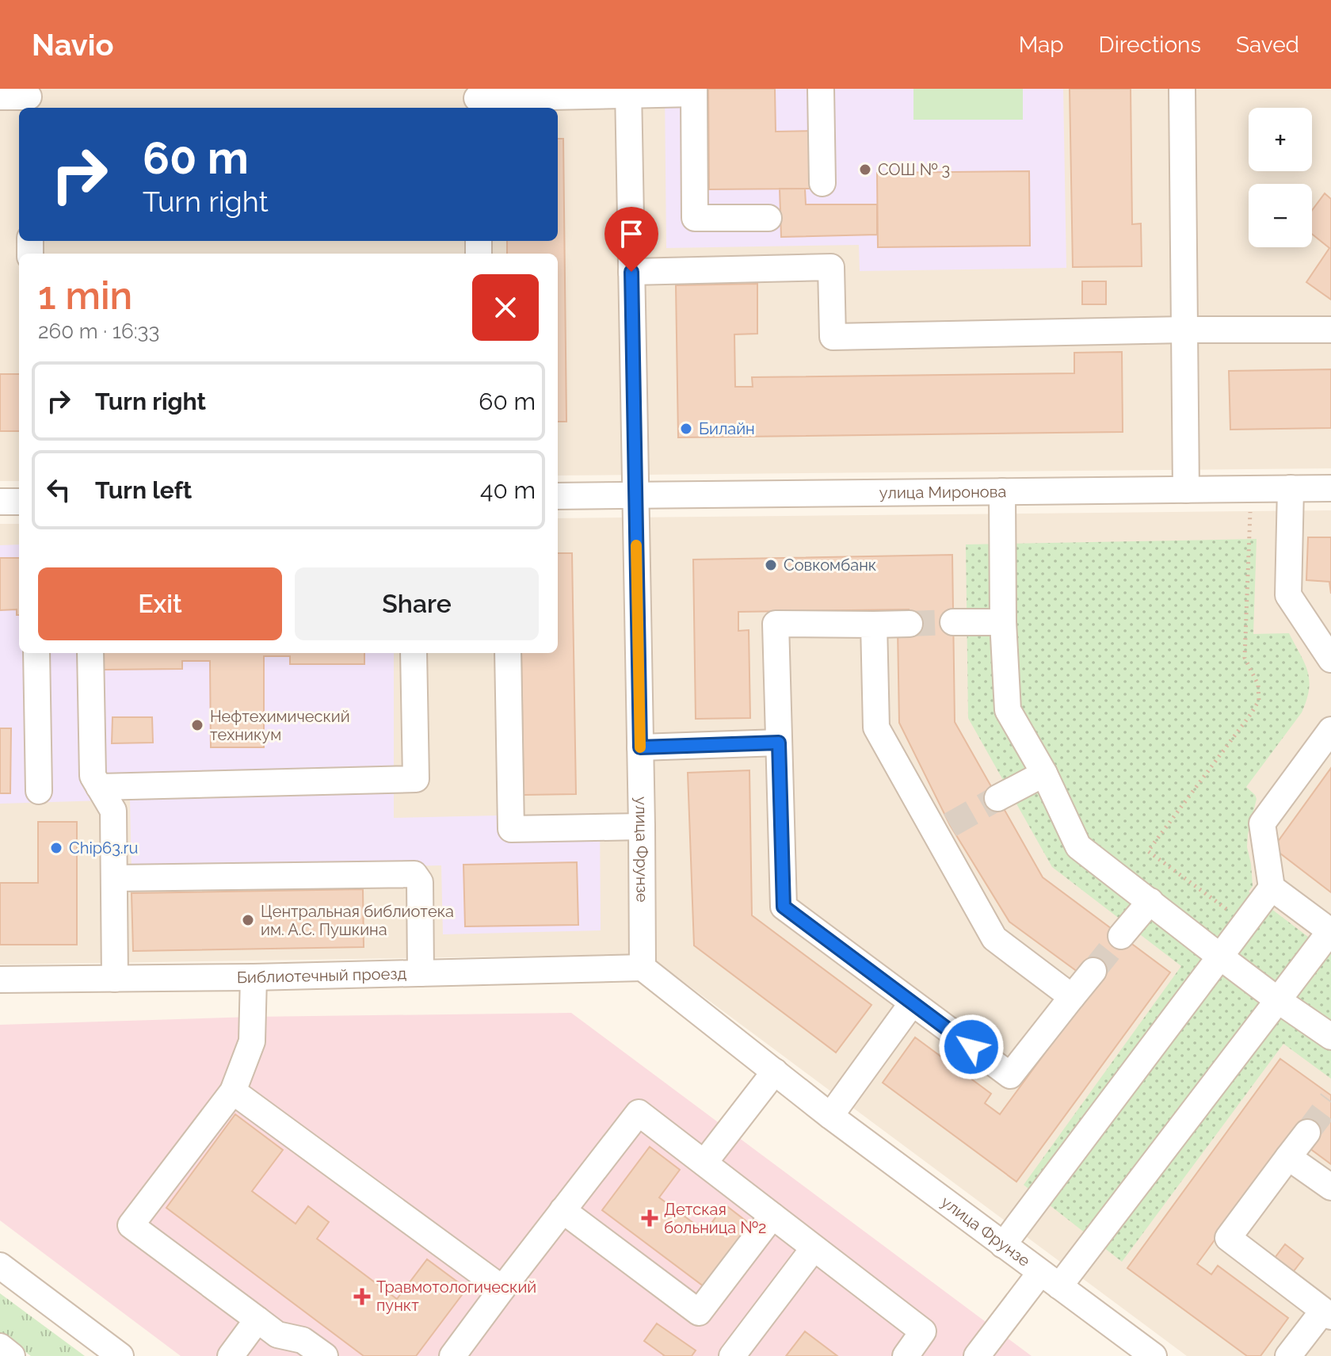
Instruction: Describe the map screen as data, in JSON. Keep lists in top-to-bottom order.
{
  "streets": {
    "street": ["улица Миронова", "улица Фрунзе", "Библиотечный проезд"]
  },
  "crossings": [
    ["улица Миронова", "улица Фрунзе"],
    ["улица Фрунзе", "Библиотечный проезд"]
  ],
  "places": {
    "other": [
      "СОШ № 3",
      "Билайн",
      "Совкомбанк",
      "Нефтехимический техникум",
      "Chip63.ru",
      "Центральная библиотека им. А.С. Пушкина"
    ],
    "health": ["Детская больница №2", "Травмотологический пункт"]
  },
  "page": {
    "header": "Navio",
    "nav": ["Map", "Directions", "Saved"],
    "map_buttons": ["+", "−"],
    "turn": ["60 m", "Turn right"],
    "heading": ["1 min", "260 m · 16:33"],
    "list": [
      {
        "name": "Turn right",
        "value": "60 m"
      },
      {
        "name": "Turn left",
        "value": "40 m"
      }
    ],
    "buttons": ["Exit", "Share"]
  }
}
